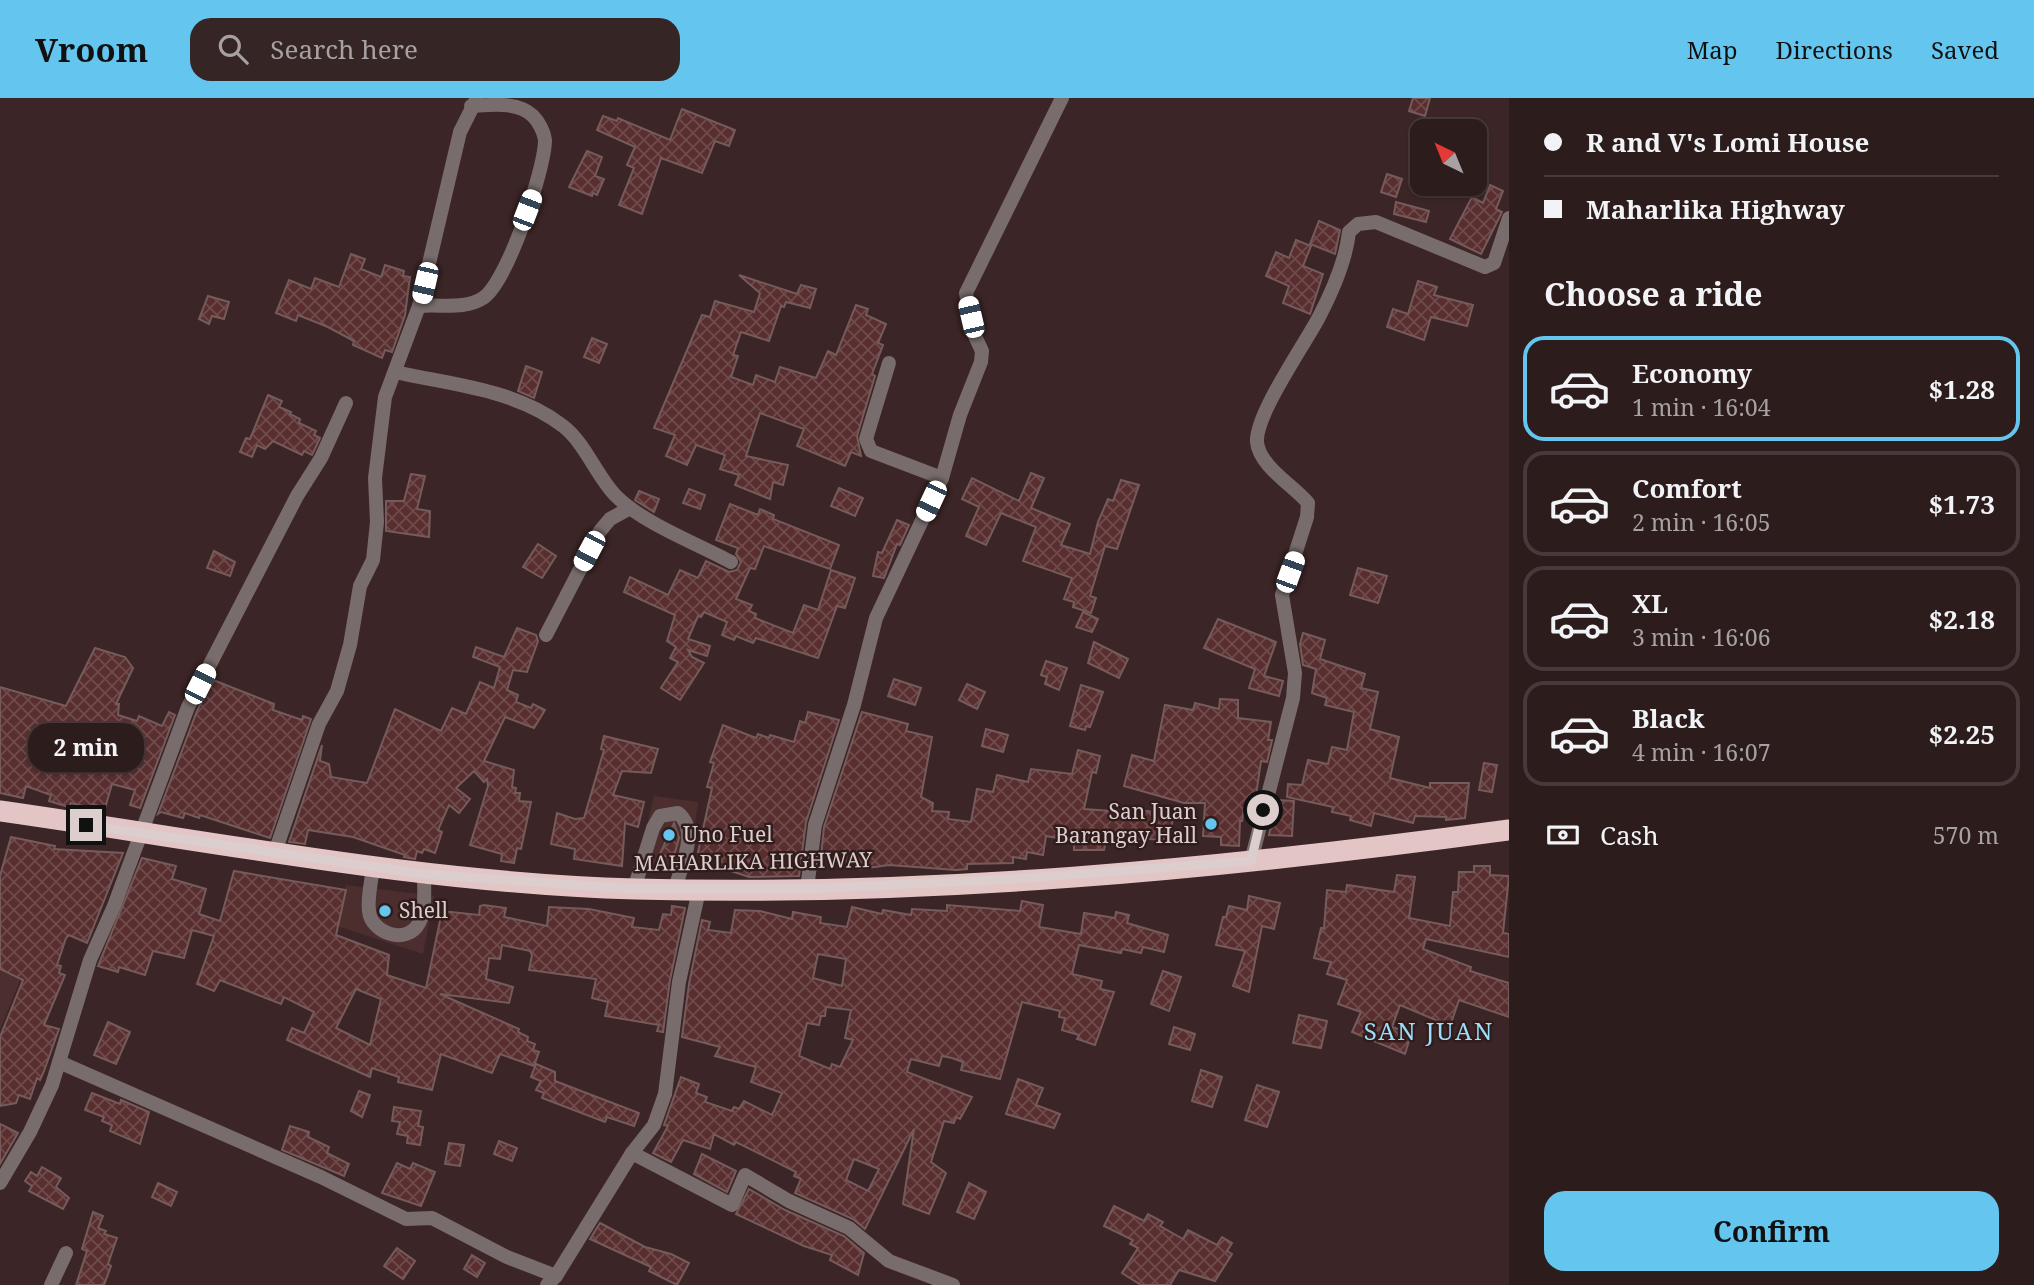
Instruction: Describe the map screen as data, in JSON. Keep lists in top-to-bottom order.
{
  "streets": {
    "highway": ["MAHARLIKA HIGHWAY"]
  },
  "districts": ["SAN JUAN"],
  "places": ["San Juan Barangay Hall", "Uno Fuel", "Shell"],
  "north": "top left",
  "page": {
    "header": "Vroom",
    "search": "Search here",
    "nav": ["Map", "Directions", "Saved"],
    "banner": ["R and V's Lomi House", "Maharlika Highway"],
    "heading": "Choose a ride",
    "list": [
      {
        "name": "Economy",
        "note": "1 min · 16:04",
        "value": "$1.28"
      },
      {
        "name": "Comfort",
        "note": "2 min · 16:05",
        "value": "$1.73"
      },
      {
        "name": "XL",
        "note": "3 min · 16:06",
        "value": "$2.18"
      },
      {
        "name": "Black",
        "note": "4 min · 16:07",
        "value": "$2.25"
      }
    ],
    "bubble": "2 min",
    "pay": ["Cash", "570 m"],
    "buttons": "Confirm"
  }
}
